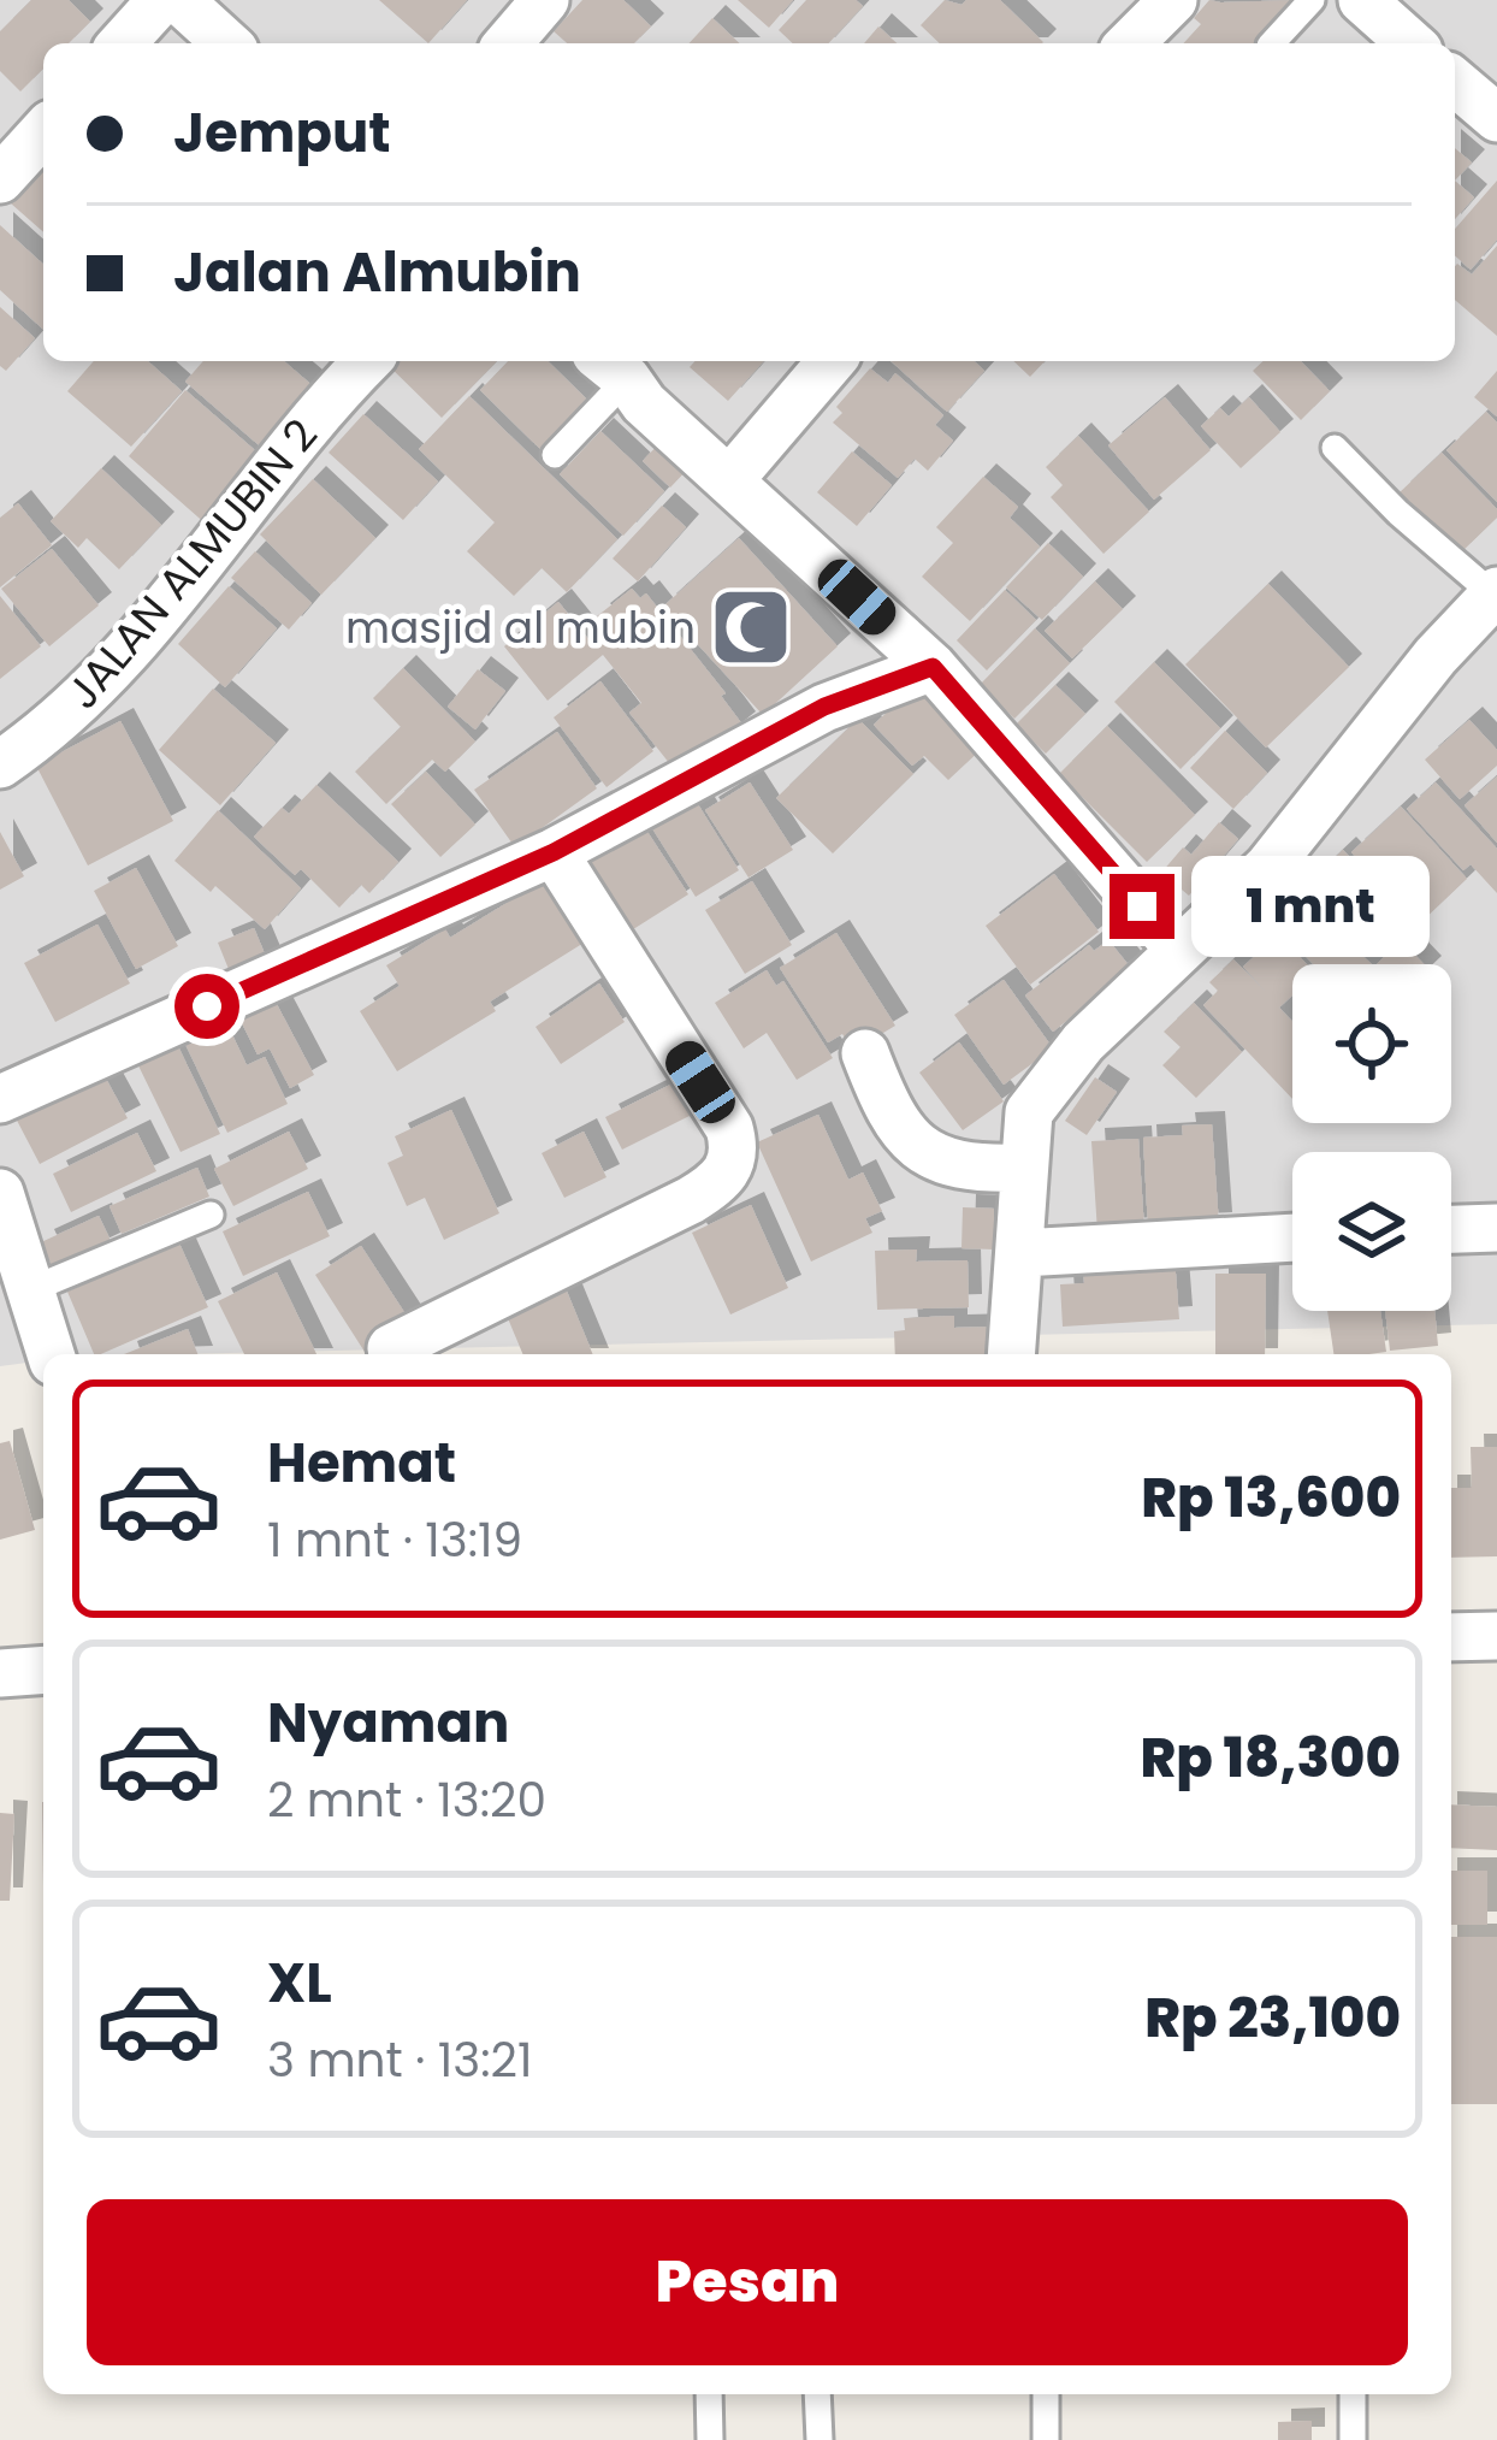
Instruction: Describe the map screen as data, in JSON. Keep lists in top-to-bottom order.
{
  "streets": {
    "street": ["JALAN ALMUBIN 2"]
  },
  "places": {
    "mosque": ["masjid al mubin"]
  },
  "page": {
    "banner": ["Jemput", "Jalan Almubin"],
    "bubble": "1 mnt",
    "list": [
      {
        "name": "Hemat",
        "note": "1 mnt · 13:19",
        "value": "Rp 13,600"
      },
      {
        "name": "Nyaman",
        "note": "2 mnt · 13:20",
        "value": "Rp 18,300"
      },
      {
        "name": "XL",
        "note": "3 mnt · 13:21",
        "value": "Rp 23,100"
      }
    ],
    "buttons": "Pesan"
  }
}
